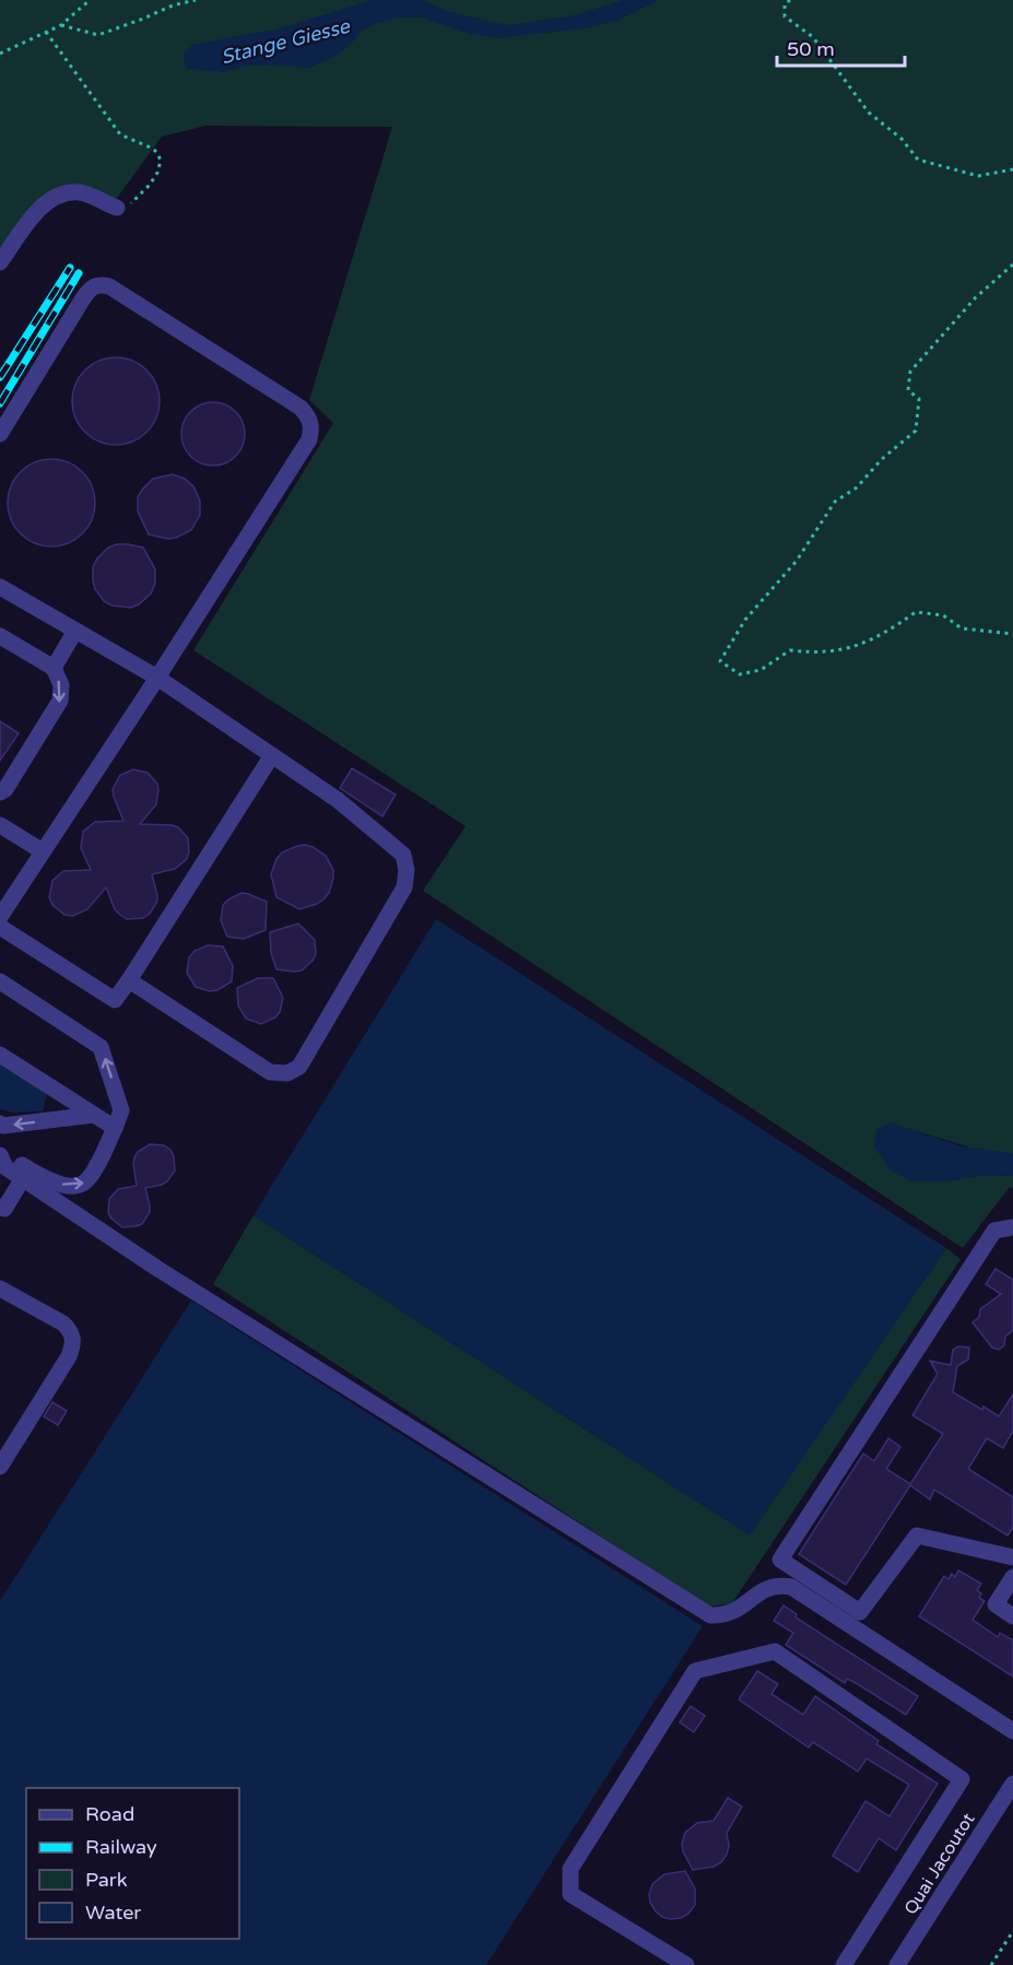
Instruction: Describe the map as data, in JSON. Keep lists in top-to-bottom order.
{
  "streets": {
    "street": ["Quai Jacoutot"]
  },
  "water": ["Stange Giesse"],
  "legend": [
    "Road",
    "Railway",
    "Park",
    "Water"
  ],
  "scale_bar": "50 m"
}
